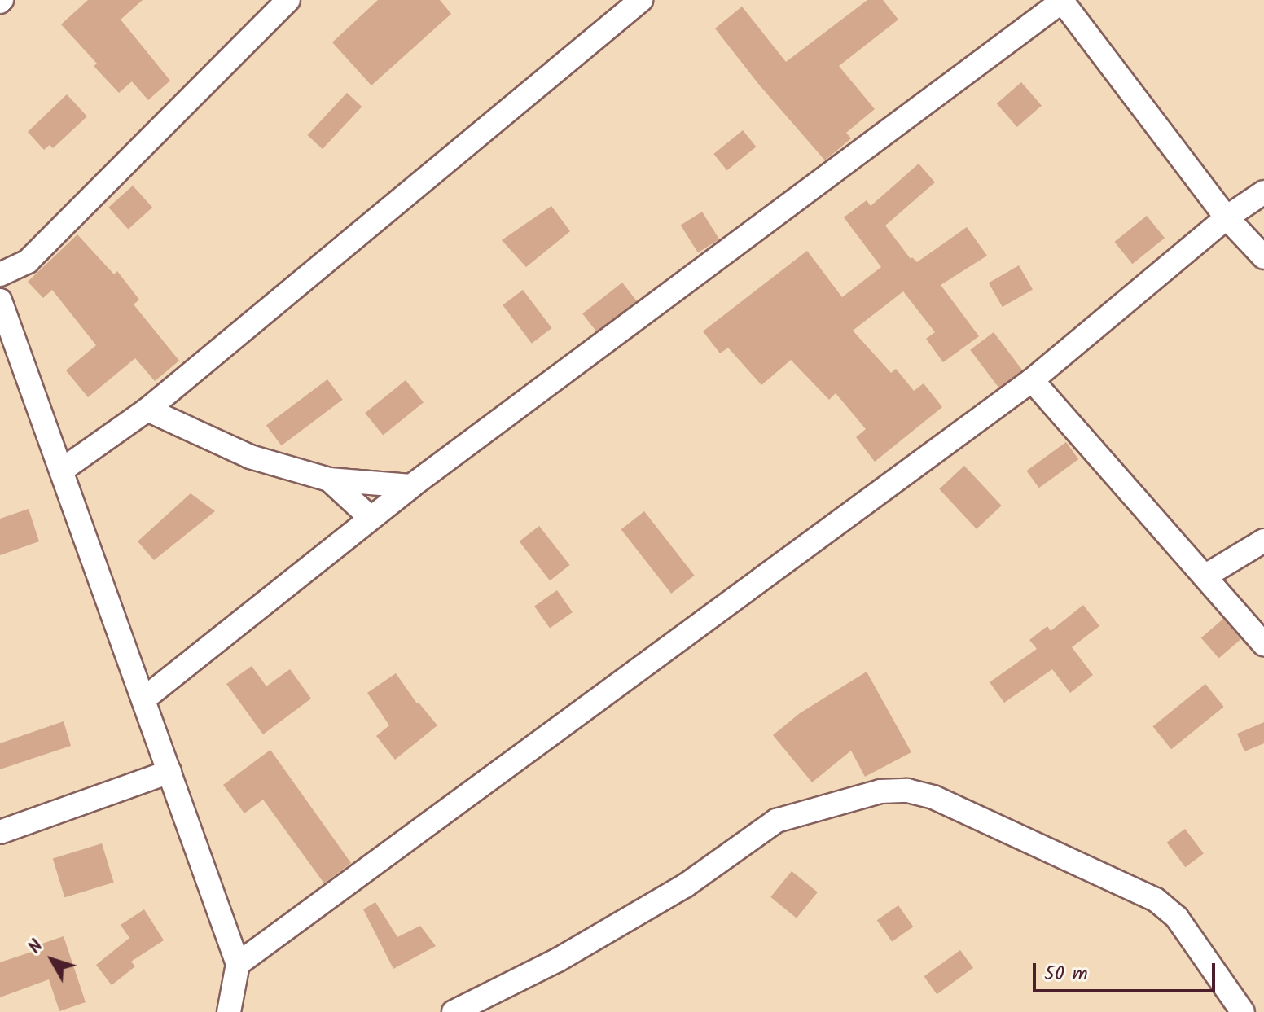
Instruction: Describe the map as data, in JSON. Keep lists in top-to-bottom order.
{
  "scale_bar": "50 m",
  "north": "top left"
}
